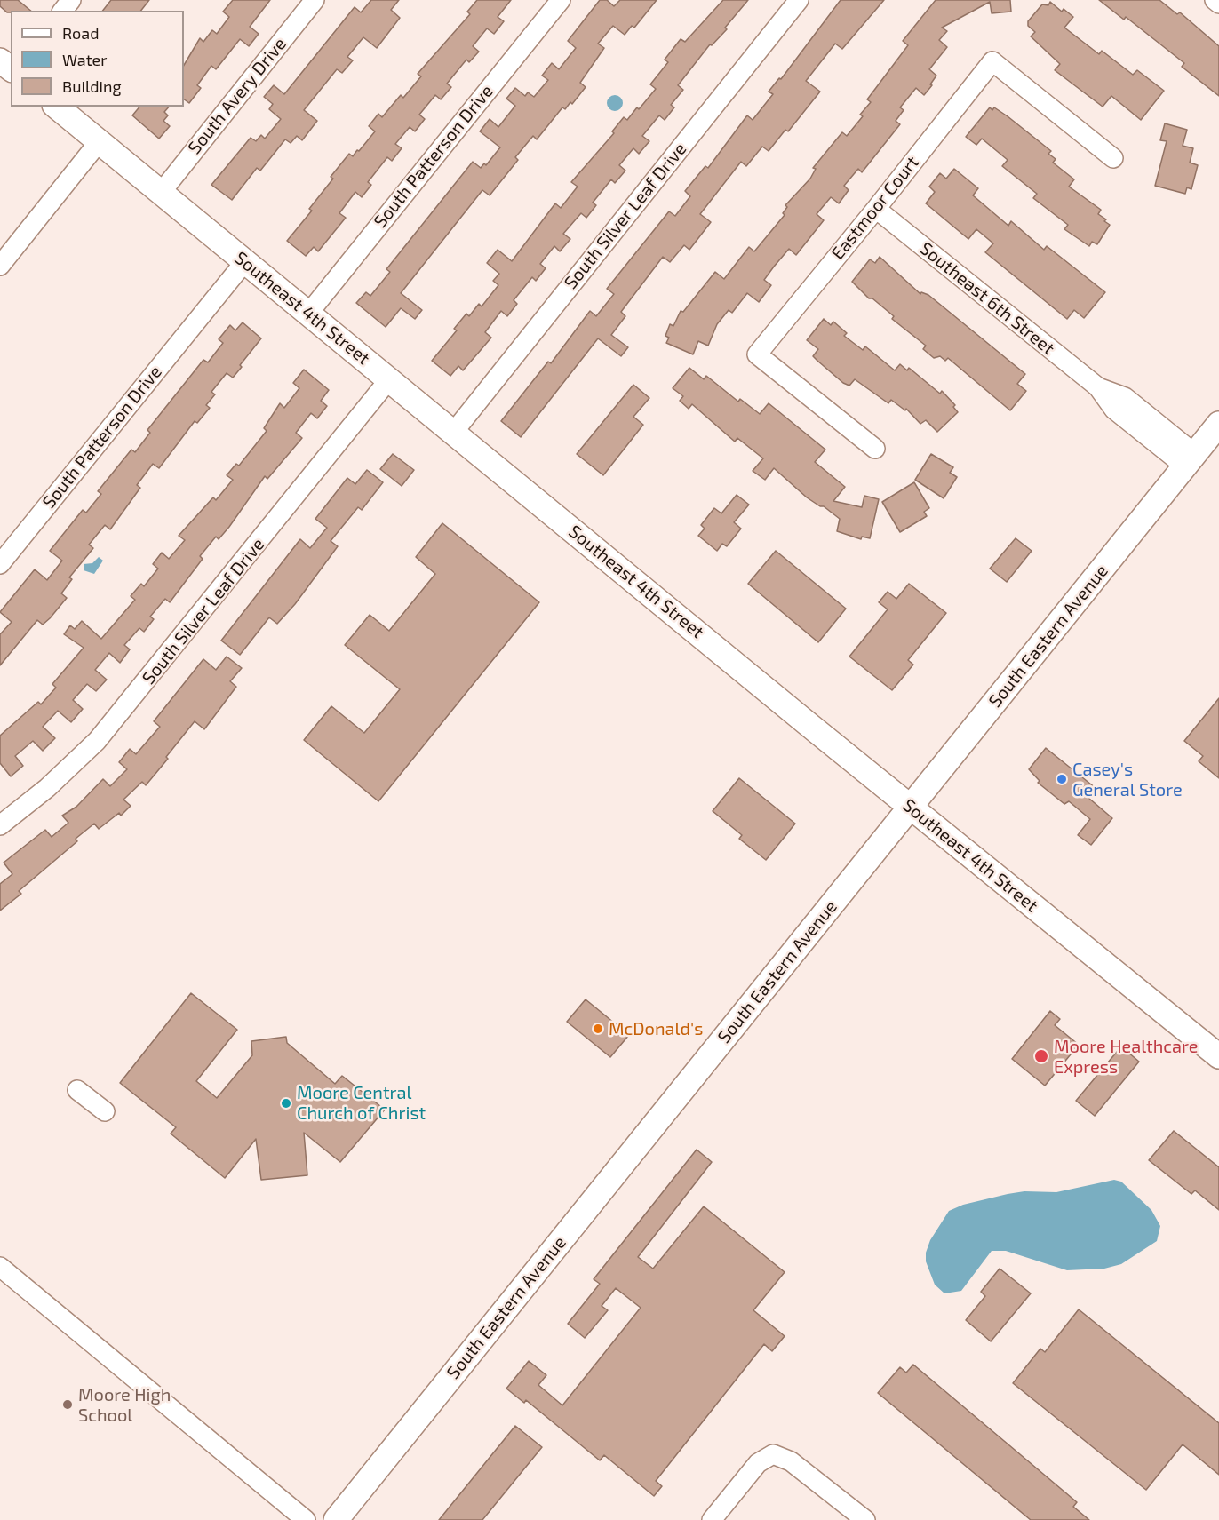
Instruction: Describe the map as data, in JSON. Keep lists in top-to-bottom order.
{
  "streets": {
    "main road": ["Southeast 4th Street", "South Eastern Avenue"],
    "street": [
      "South Avery Drive",
      "South Patterson Drive",
      "Eastmoor Court",
      "South Silver Leaf Drive",
      "Southeast 6th Street"
    ]
  },
  "crossings": [
    ["South Avery Drive", "Southeast 4th Street"],
    ["South Patterson Drive", "Southeast 4th Street"],
    ["Eastmoor Court", "Southeast 6th Street"],
    ["South Silver Leaf Drive", "Southeast 4th Street"],
    ["Southeast 6th Street", "South Eastern Avenue"],
    ["Southeast 4th Street", "South Eastern Avenue"]
  ],
  "places": [
    "Casey's General Store",
    "McDonald's",
    "Moore Healthcare Express",
    "Moore Central Church of Christ",
    "Moore High School"
  ],
  "legend": ["Road", "Water", "Building"]
}
